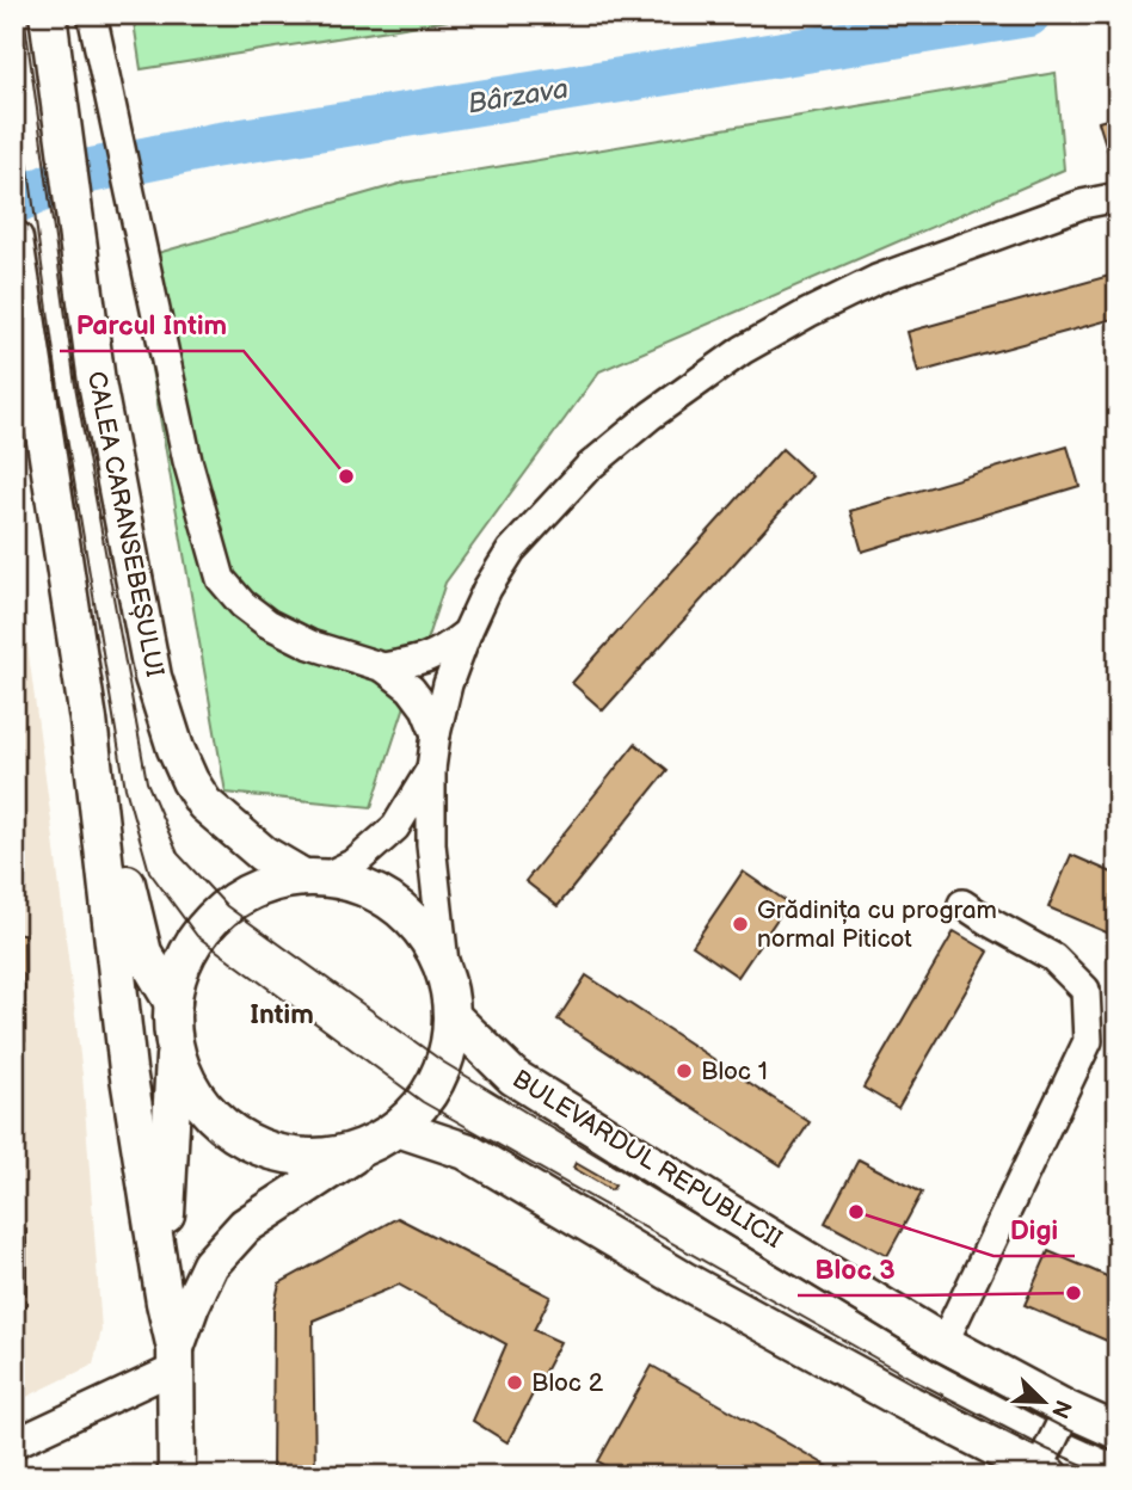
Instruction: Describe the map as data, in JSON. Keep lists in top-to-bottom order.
{
  "streets": {
    "main road": ["CALEA CARANSEBEȘULUI", "BULEVARDUL REPUBLICII"]
  },
  "crossings": [
    ["CALEA CARANSEBEȘULUI", "BULEVARDUL REPUBLICII"]
  ],
  "districts": ["Intim"],
  "water": ["Bârzava"],
  "places": [
    "Parcul Intim",
    "Grădinița cu program normal Piticot",
    "Bloc 1",
    "Digi",
    "Bloc 3",
    "Bloc 2"
  ],
  "north": "bottom right"
}
